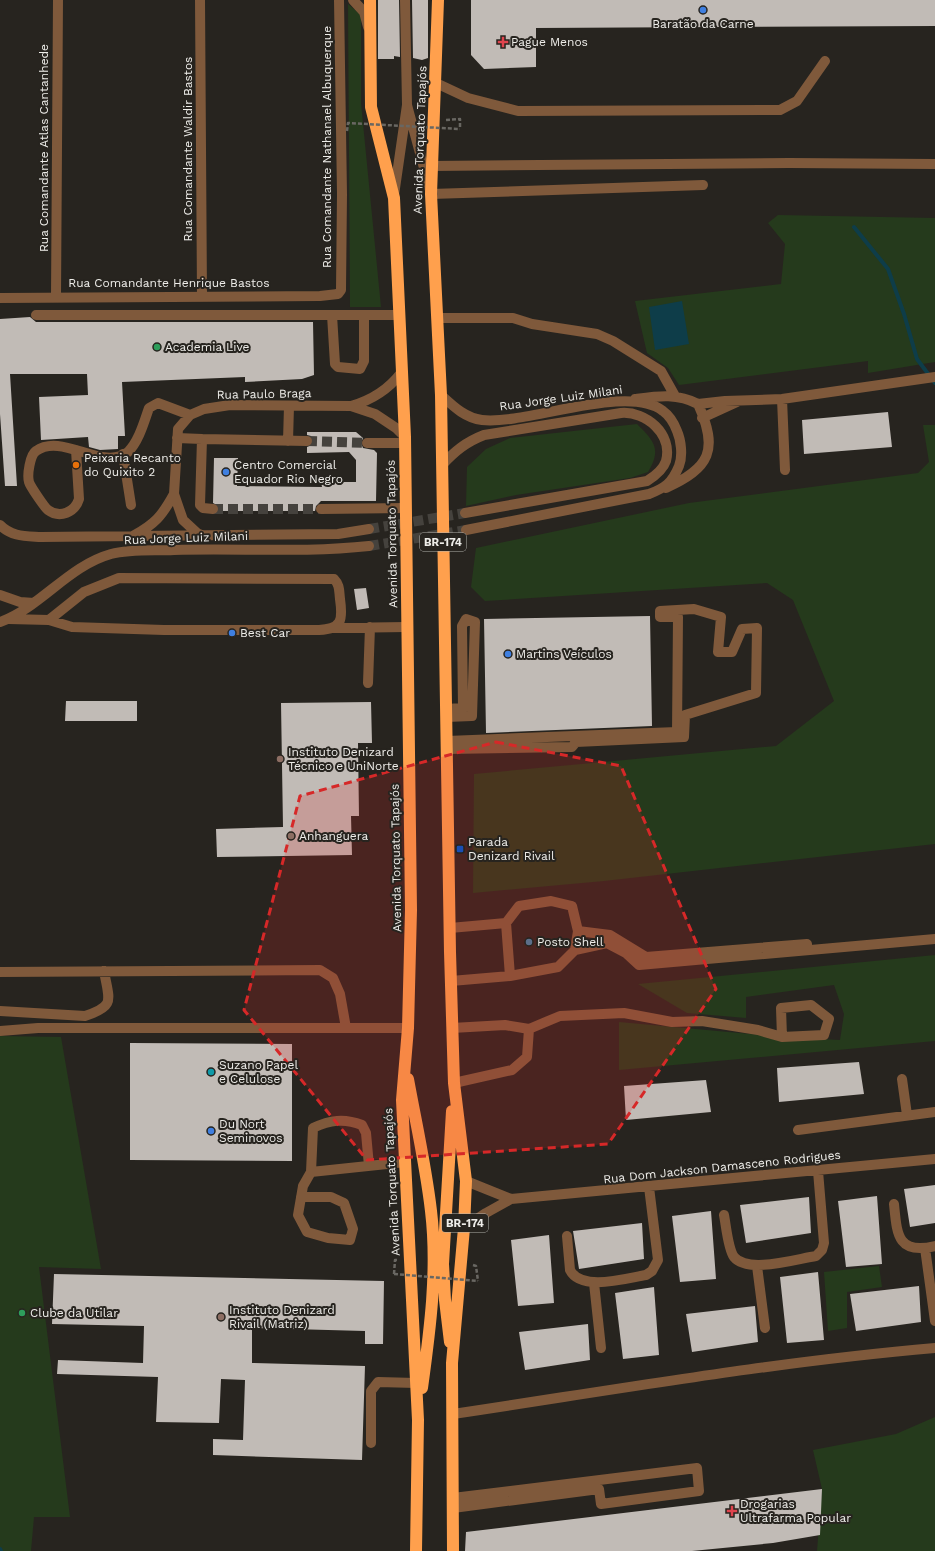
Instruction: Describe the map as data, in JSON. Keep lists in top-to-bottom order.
{
  "streets": {
    "highway": ["Avenida Torquato Tapajós", "BR-174"],
    "street": [
      "Rua Comandante Nathanael Albuquerque",
      "Rua Comandante Atlas Cantanhede",
      "Rua Comandante Waldir Bastos",
      "Rua Comandante Henrique Bastos",
      "Rua Paulo Braga",
      "Rua Jorge Luiz Milani",
      "Rua Dom Jackson Damasceno Rodrigues"
    ]
  },
  "crossings": [
    ["Avenida Torquato Tapajós", "Rua Paulo Braga"],
    ["Avenida Torquato Tapajós", "Rua Jorge Luiz Milani"],
    ["Avenida Torquato Tapajós", "Rua Dom Jackson Damasceno Rodrigues"],
    ["Rua Comandante Nathanael Albuquerque", "Rua Comandante Henrique Bastos"],
    ["Rua Comandante Atlas Cantanhede", "Rua Comandante Henrique Bastos"],
    ["Rua Comandante Waldir Bastos", "Rua Comandante Henrique Bastos"]
  ],
  "places": {
    "other": [
      "Baratão da Carne",
      "Academia Live",
      "Peixaria Recanto do Quixito 2",
      "Centro Comercial Equador Rio Negro",
      "Best Car",
      "Martins Veículos",
      "Instituto Denizard Técnico e UniNorte",
      "Anhanguera",
      "Posto Shell",
      "Suzano Papel e Celulose",
      "Du Nort Seminovos",
      "Clube da Utilar",
      "Instituto Denizard Rivail (Matriz)"
    ],
    "health": ["Pague Menos", "Drogarias Ultrafarma Popular"],
    "transit": ["Parada Denizard Rivail"]
  }
}
